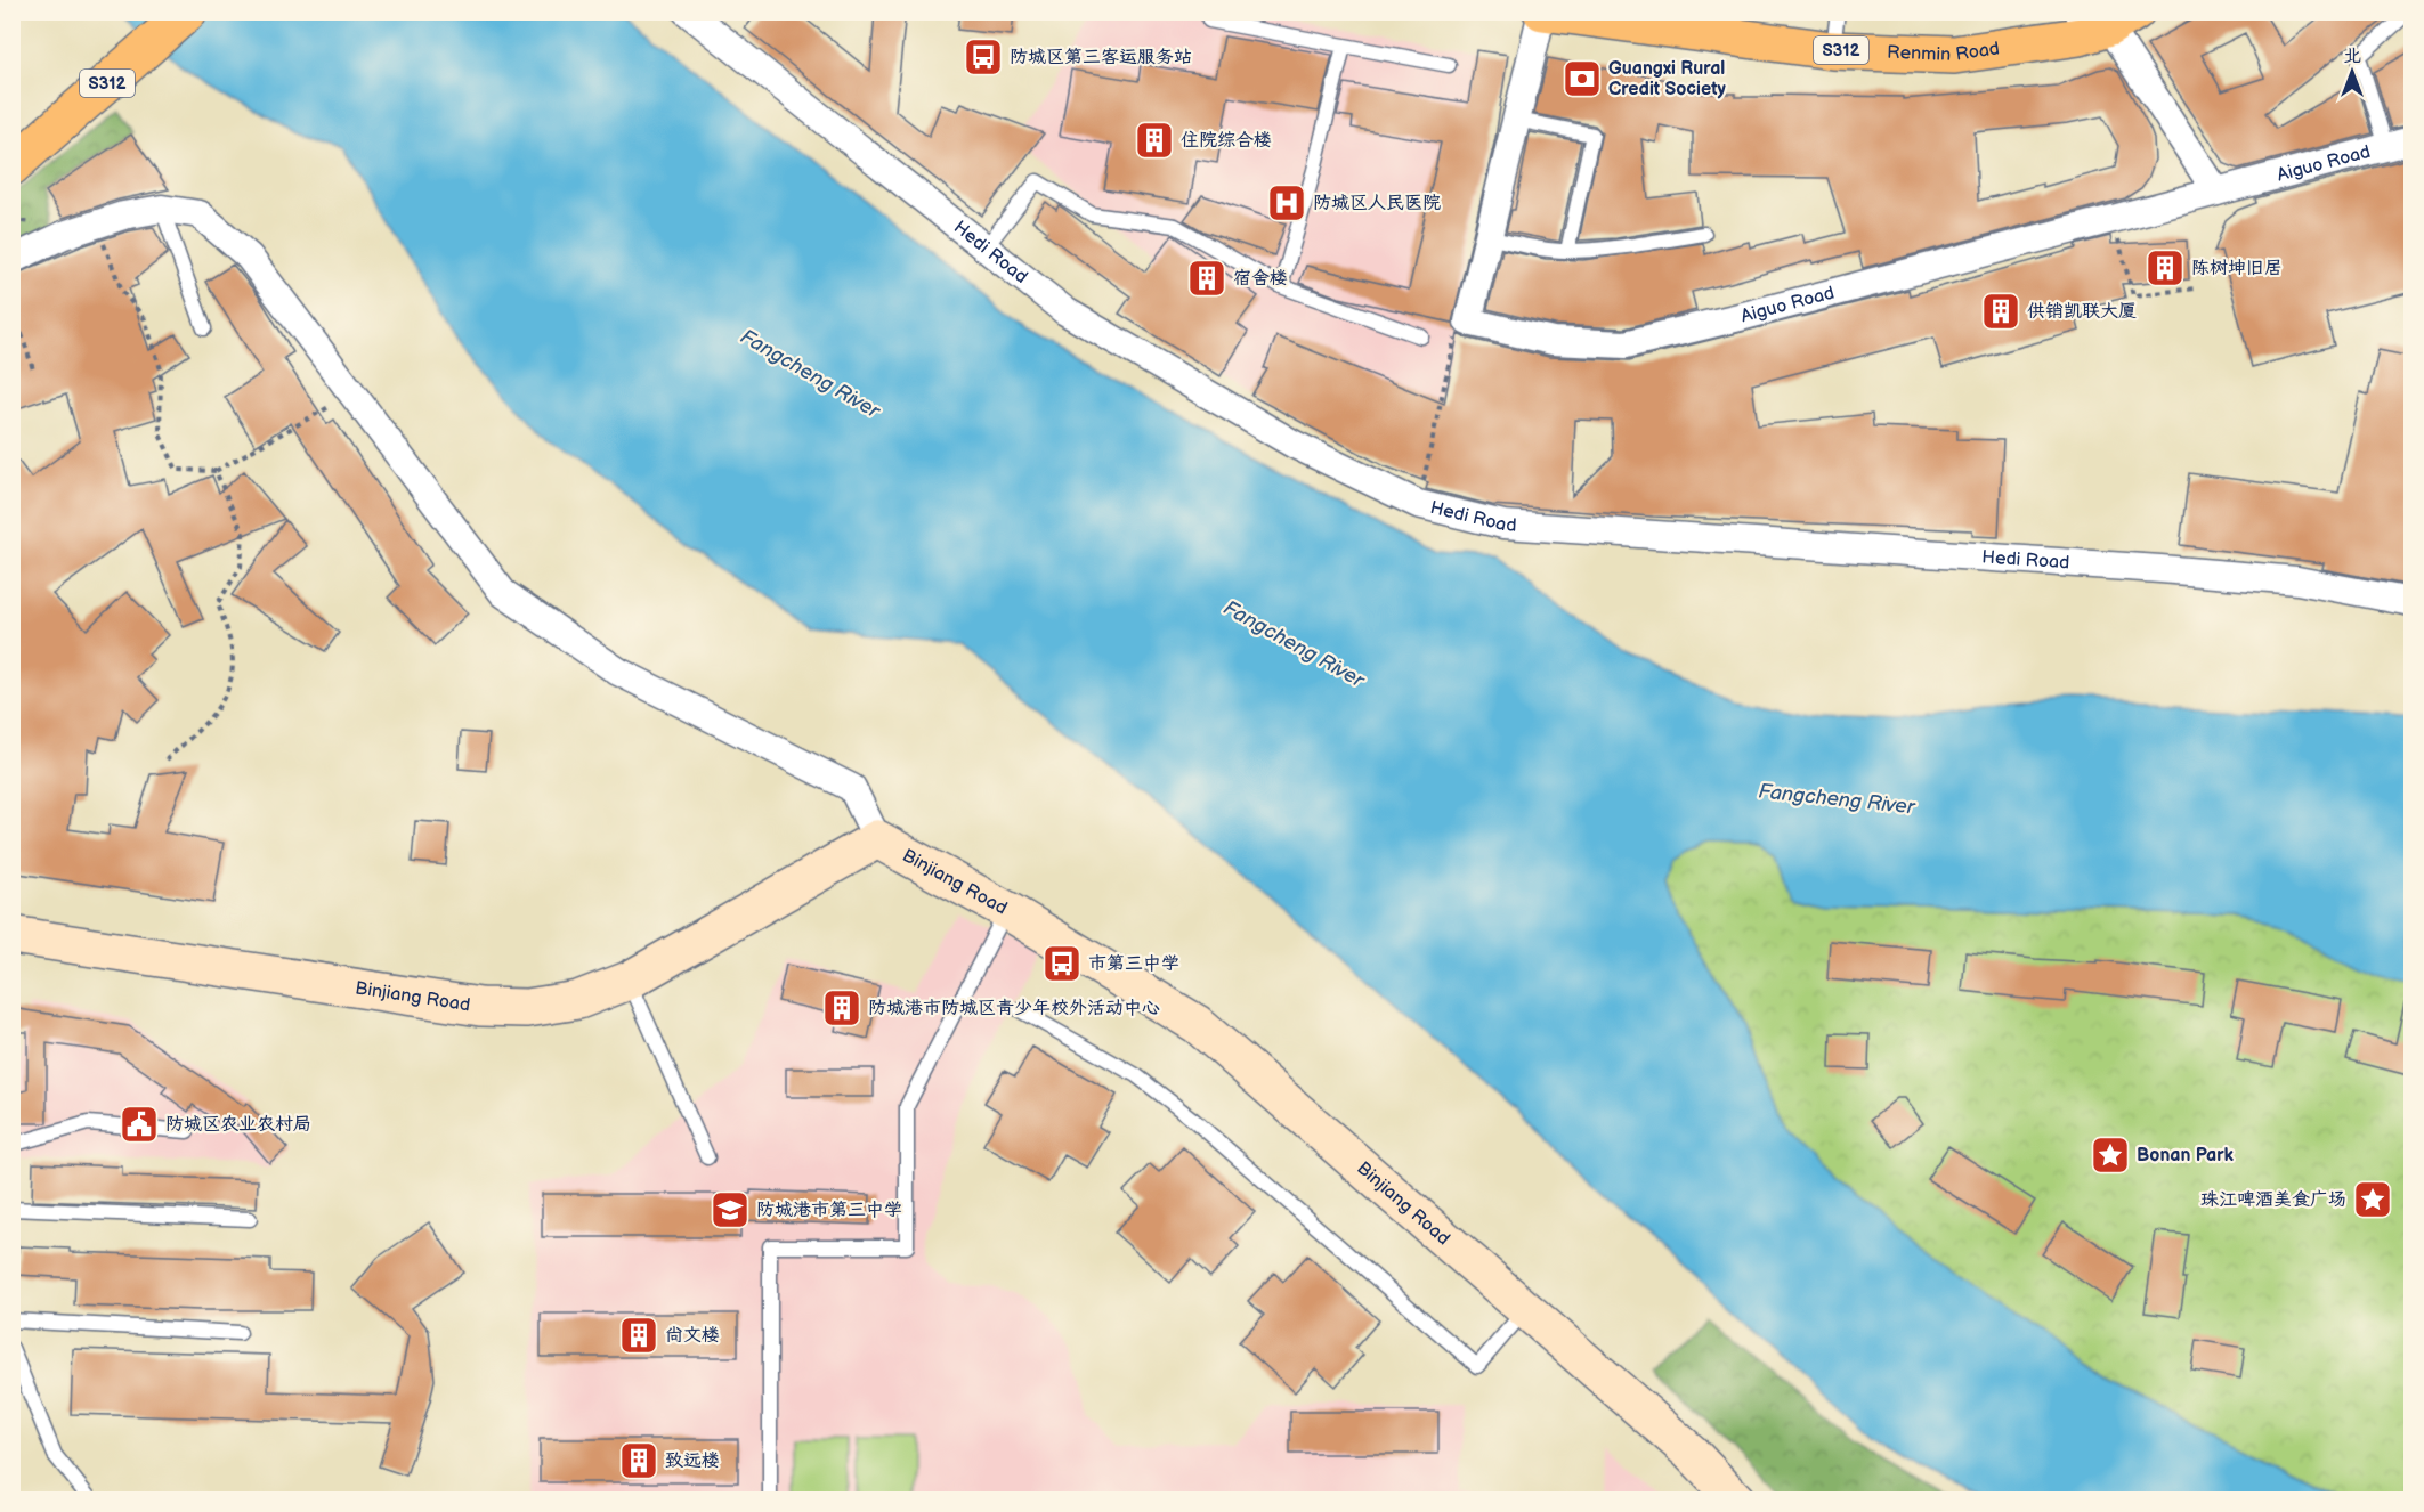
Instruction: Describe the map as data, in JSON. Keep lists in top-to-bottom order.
{
  "streets": {
    "main road": ["Renmin Road", "S312"],
    "street": ["Aiguo Road", "Hedi Road", "Binjiang Road"]
  },
  "water": ["Fangcheng River"],
  "places": {
    "bus stop": ["防城区第三客运服务站", "巿第三中学"],
    "bank": ["Guangxi Rural Credit Society"],
    "building": [
      "住院综合楼",
      "陈树坤旧居",
      "宿舍楼",
      "供销凯联大厦",
      "防城港市防城区青少年校外活动中心",
      "尚文楼",
      "致远楼"
    ],
    "hospital": ["防城区人民医院"],
    "public building": ["防城区农业农村局"],
    "place": ["Bonan Park", "珠江啤酒美食广场"],
    "school or university": ["防城港市第三中学"]
  },
  "north": "top"
}
